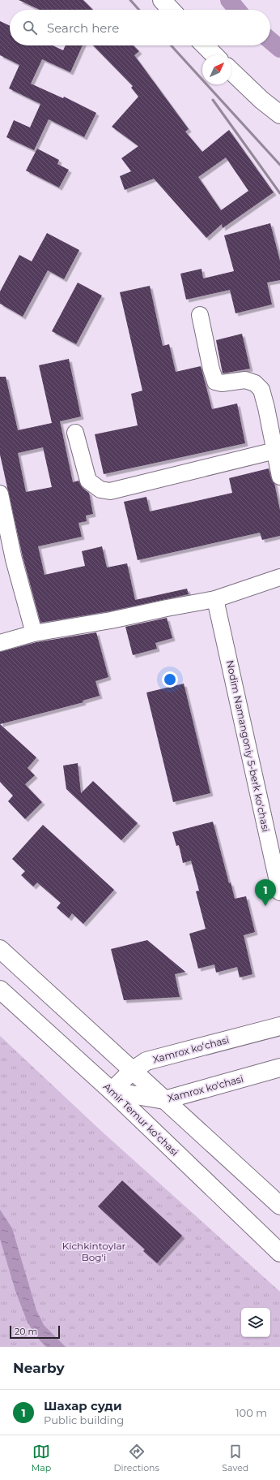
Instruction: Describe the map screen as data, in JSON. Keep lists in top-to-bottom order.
{
  "streets": {
    "main road": ["Xamrox koʻchasi", "Xamrox ko'chasi", "Amir Temur koʻchasi"],
    "street": ["Nodim Namangoniy 5-berk koʻchasi"]
  },
  "crossings": [
    ["Xamrox koʻchasi", "Xamrox ko'chasi"],
    ["Xamrox koʻchasi", "Amir Temur koʻchasi"],
    ["Xamrox ko'chasi", "Amir Temur koʻchasi"]
  ],
  "parks": ["Kichkintoylar Bog'i"],
  "scale_bar": "20 m",
  "north": "top right",
  "page": {
    "search": "Search here",
    "pins": "1",
    "scale": "20 m",
    "heading": "Nearby",
    "list": [
      {
        "mark": "1",
        "name": "Шахар суди",
        "note": "Public building",
        "value": "100 m"
      }
    ],
    "nav": ["Map", "Directions", "Saved"]
  }
}
